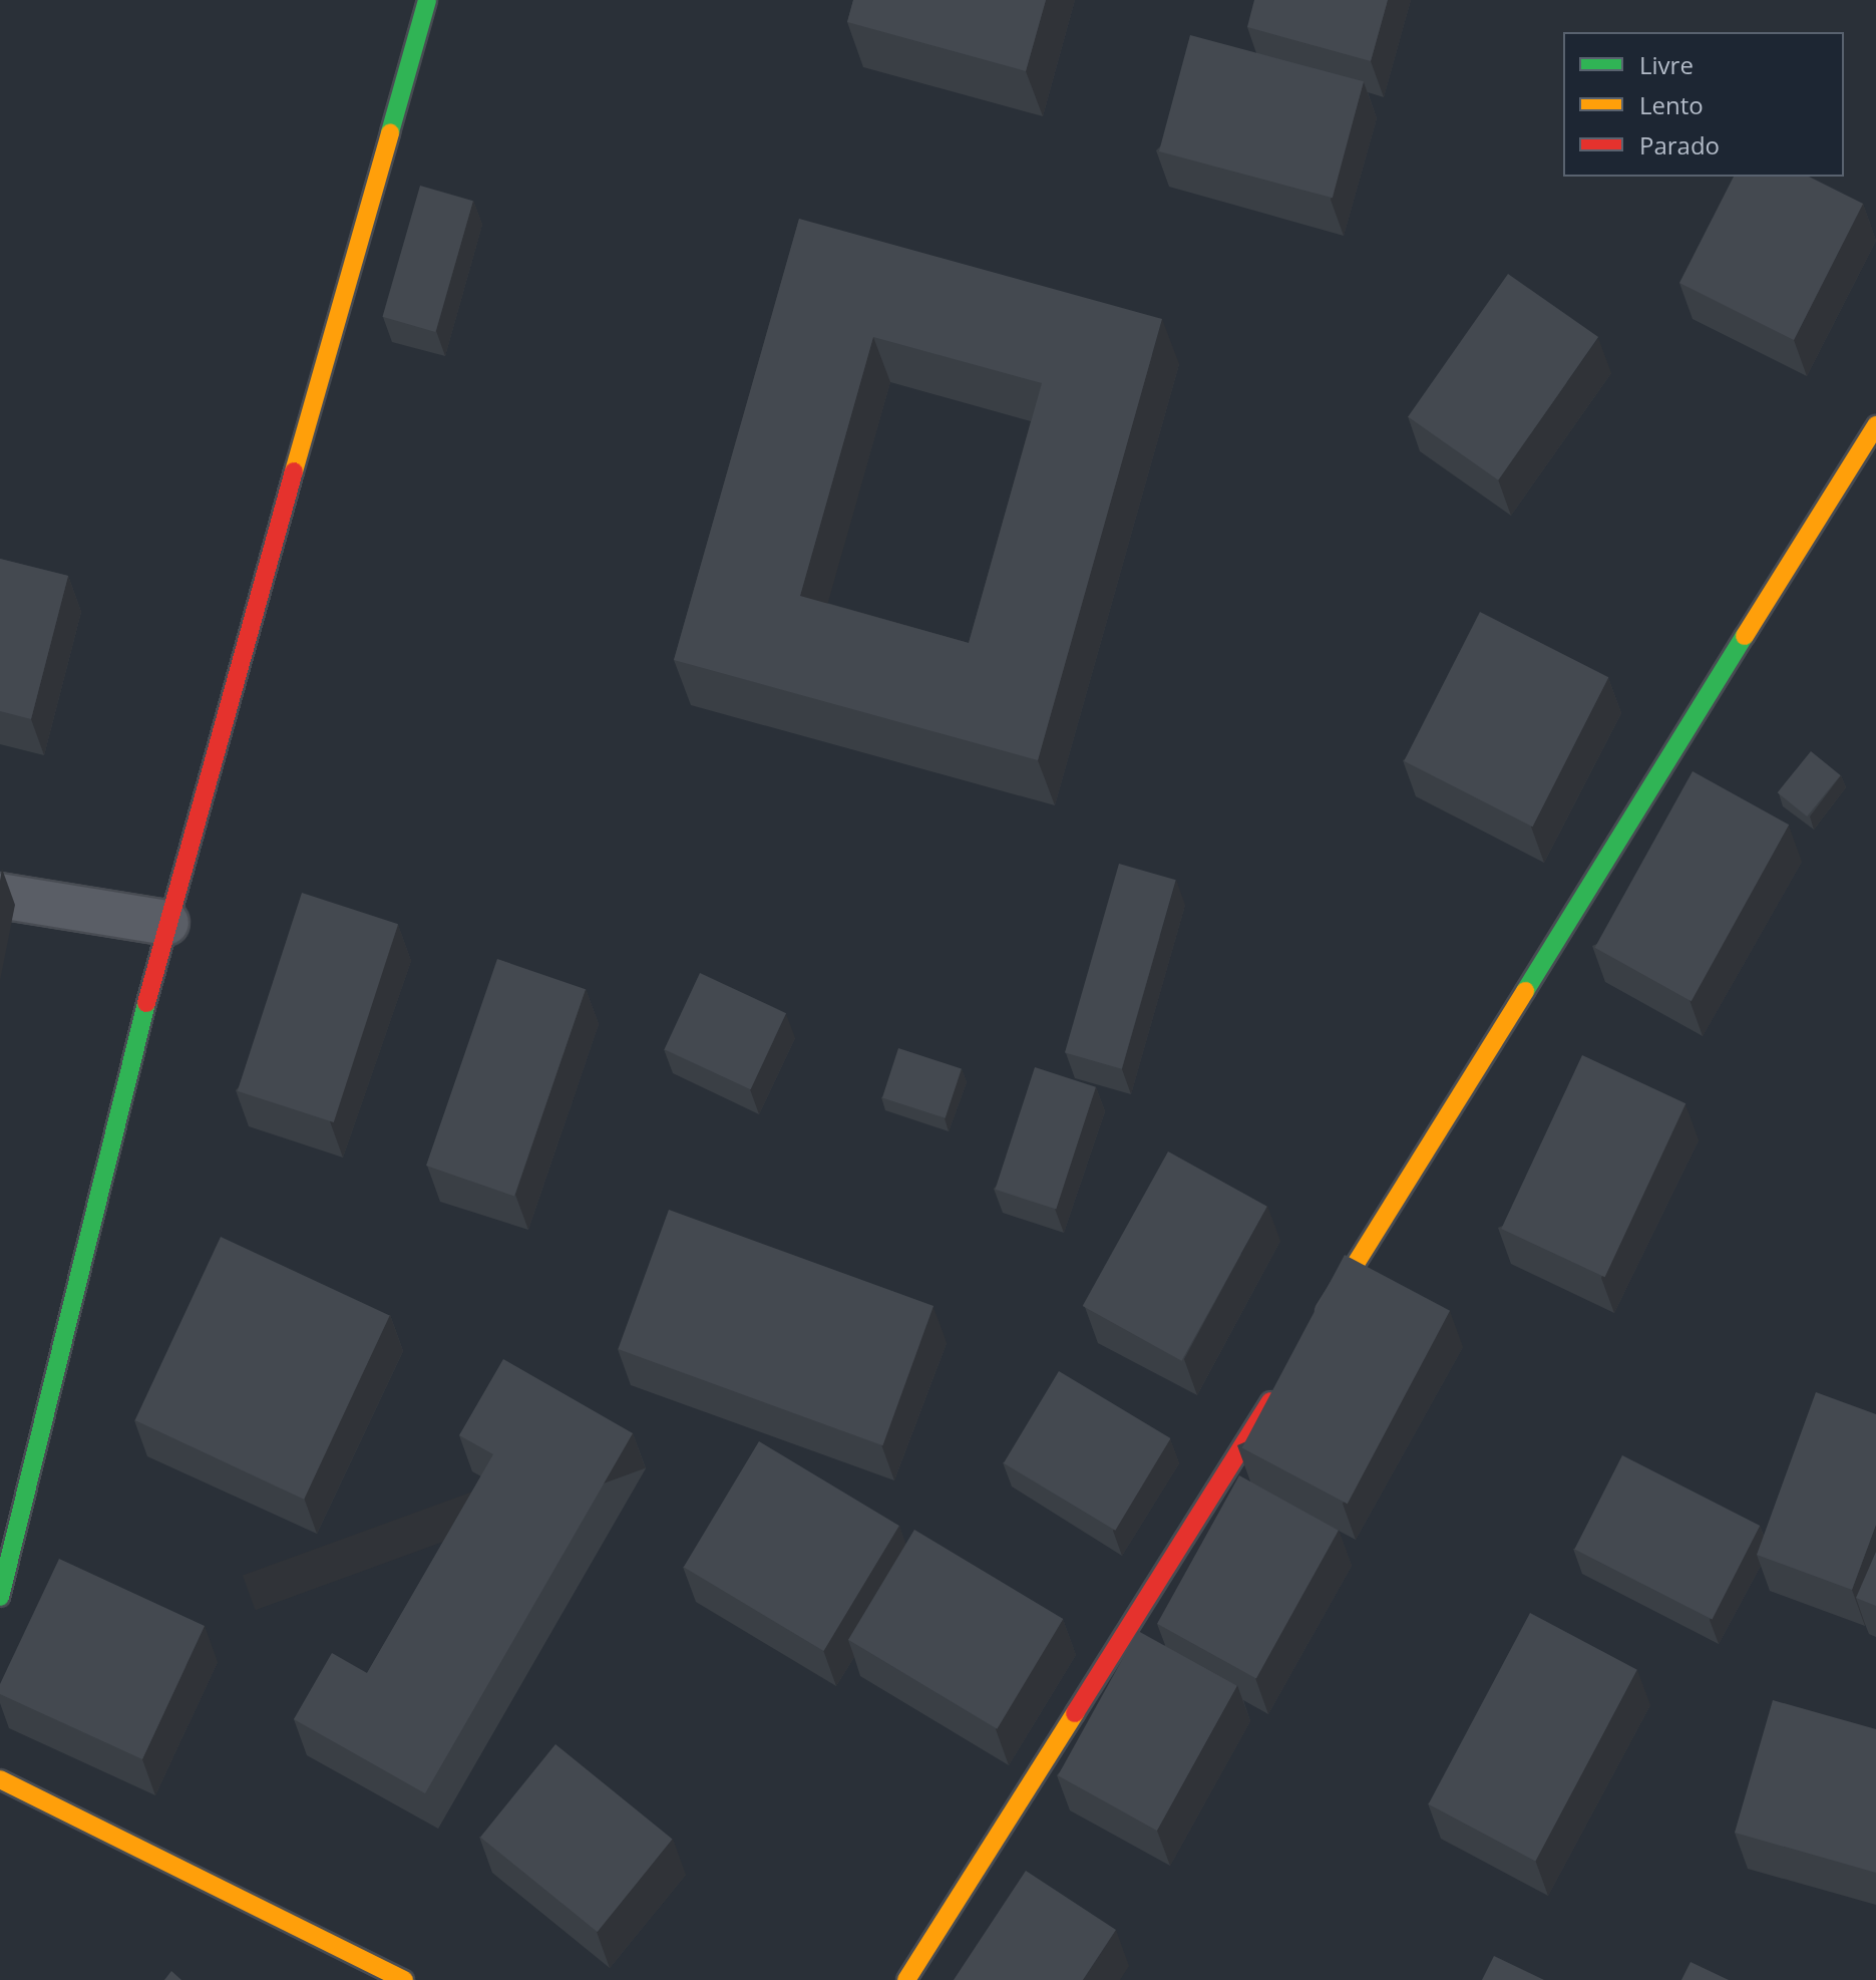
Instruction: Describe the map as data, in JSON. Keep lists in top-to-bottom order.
{
  "legend": ["Livre", "Lento", "Parado"]
}
